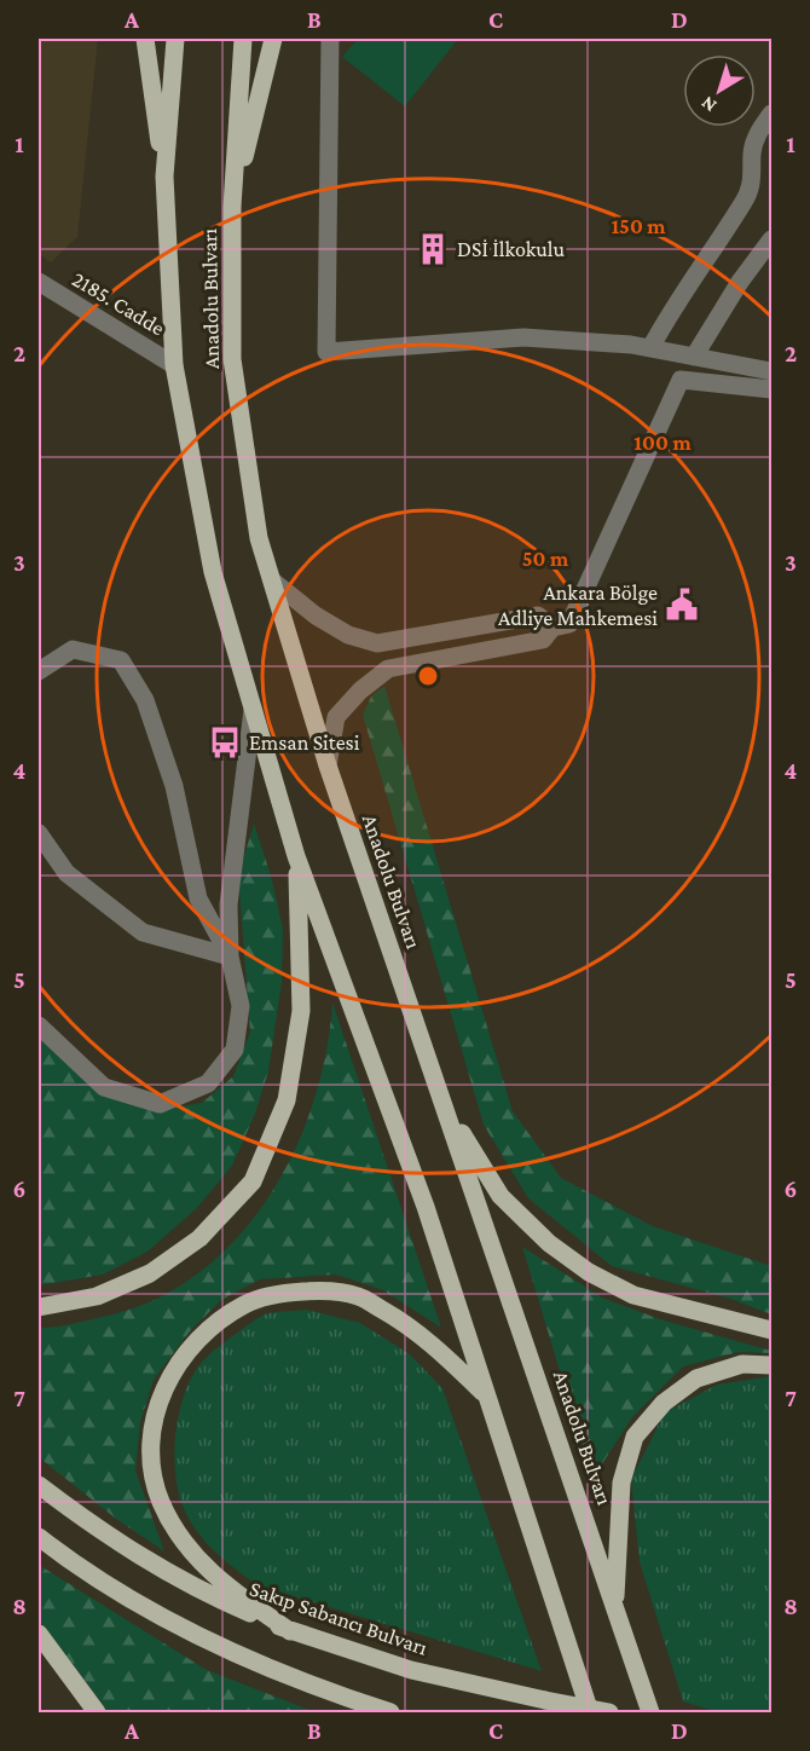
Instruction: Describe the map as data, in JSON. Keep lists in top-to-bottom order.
{
  "streets": {
    "main road": ["Anadolu Bulvarı", "Sakıp Sabancı Bulvarı"],
    "street": ["2185. Cadde"]
  },
  "crossings": [
    ["Anadolu Bulvarı", "2185. Cadde"]
  ],
  "places": {
    "building": ["DSİ İlkokulu"],
    "public building": ["Ankara Bölge Adliye Mahkemesi"],
    "bus stop": ["Emsan Sitesi"]
  },
  "north": "bottom left",
  "grid": {
    "columns": [
      "A",
      "B",
      "C",
      "D"
    ],
    "rows": [
      "1",
      "2",
      "3",
      "4",
      "5",
      "6",
      "7",
      "8"
    ]
  },
  "rings": ["150 m", "100 m", "50 m"]
}
